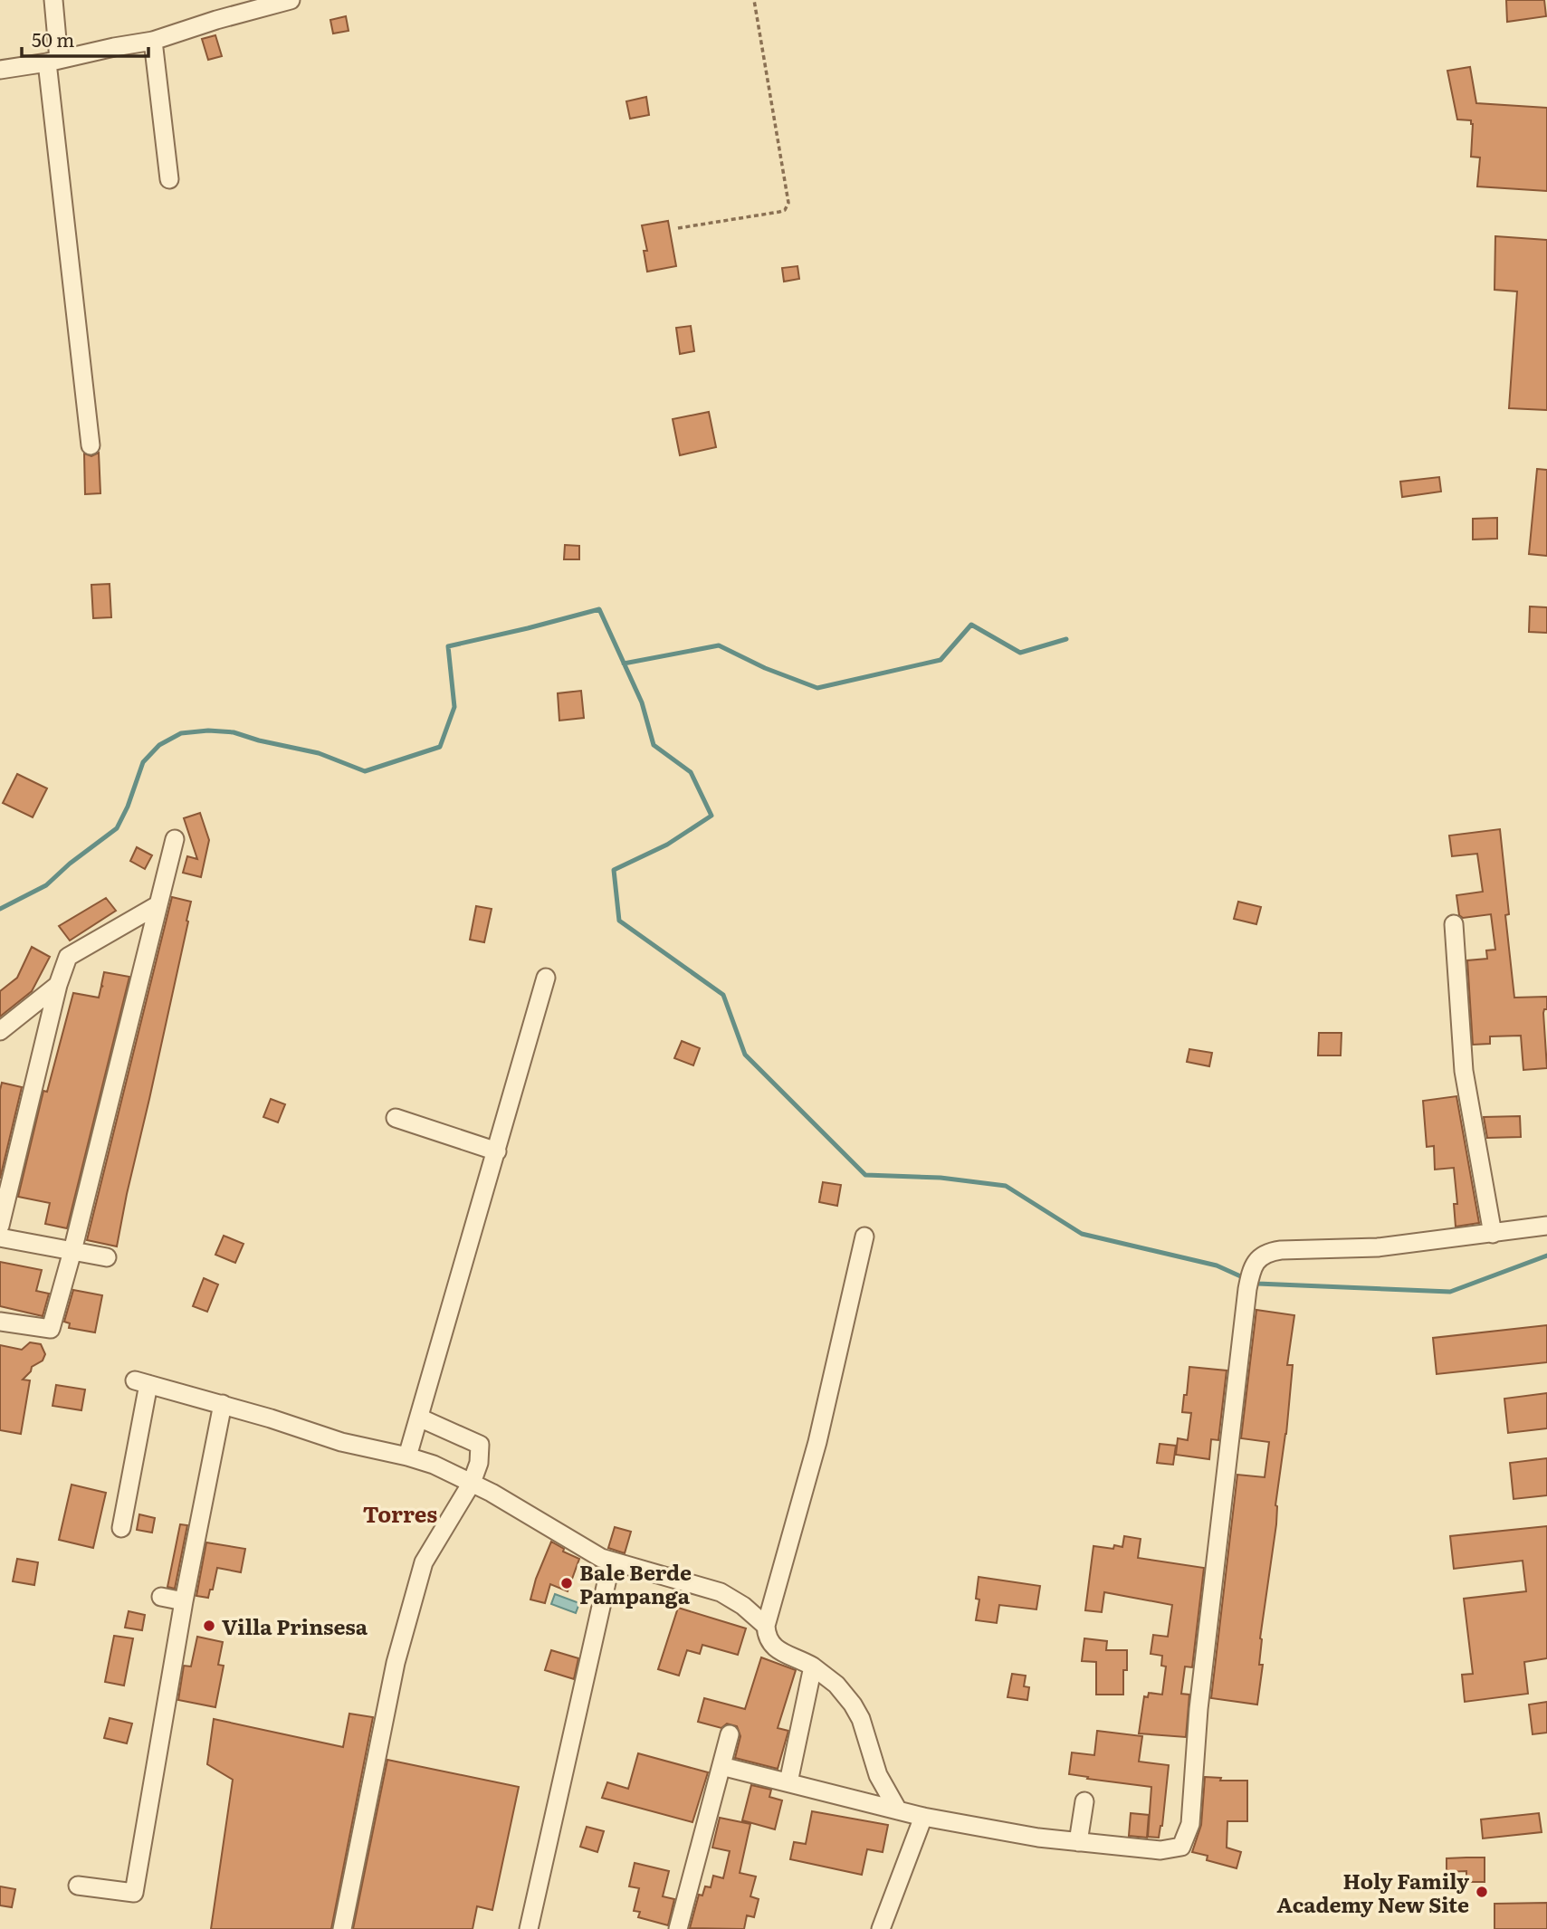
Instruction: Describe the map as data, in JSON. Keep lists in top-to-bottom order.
{
  "districts": ["Torres"],
  "places": ["Bale Berde Pampanga", "Villa Prinsesa", "Holy Family Academy New Site"],
  "scale_bar": "50 m"
}
